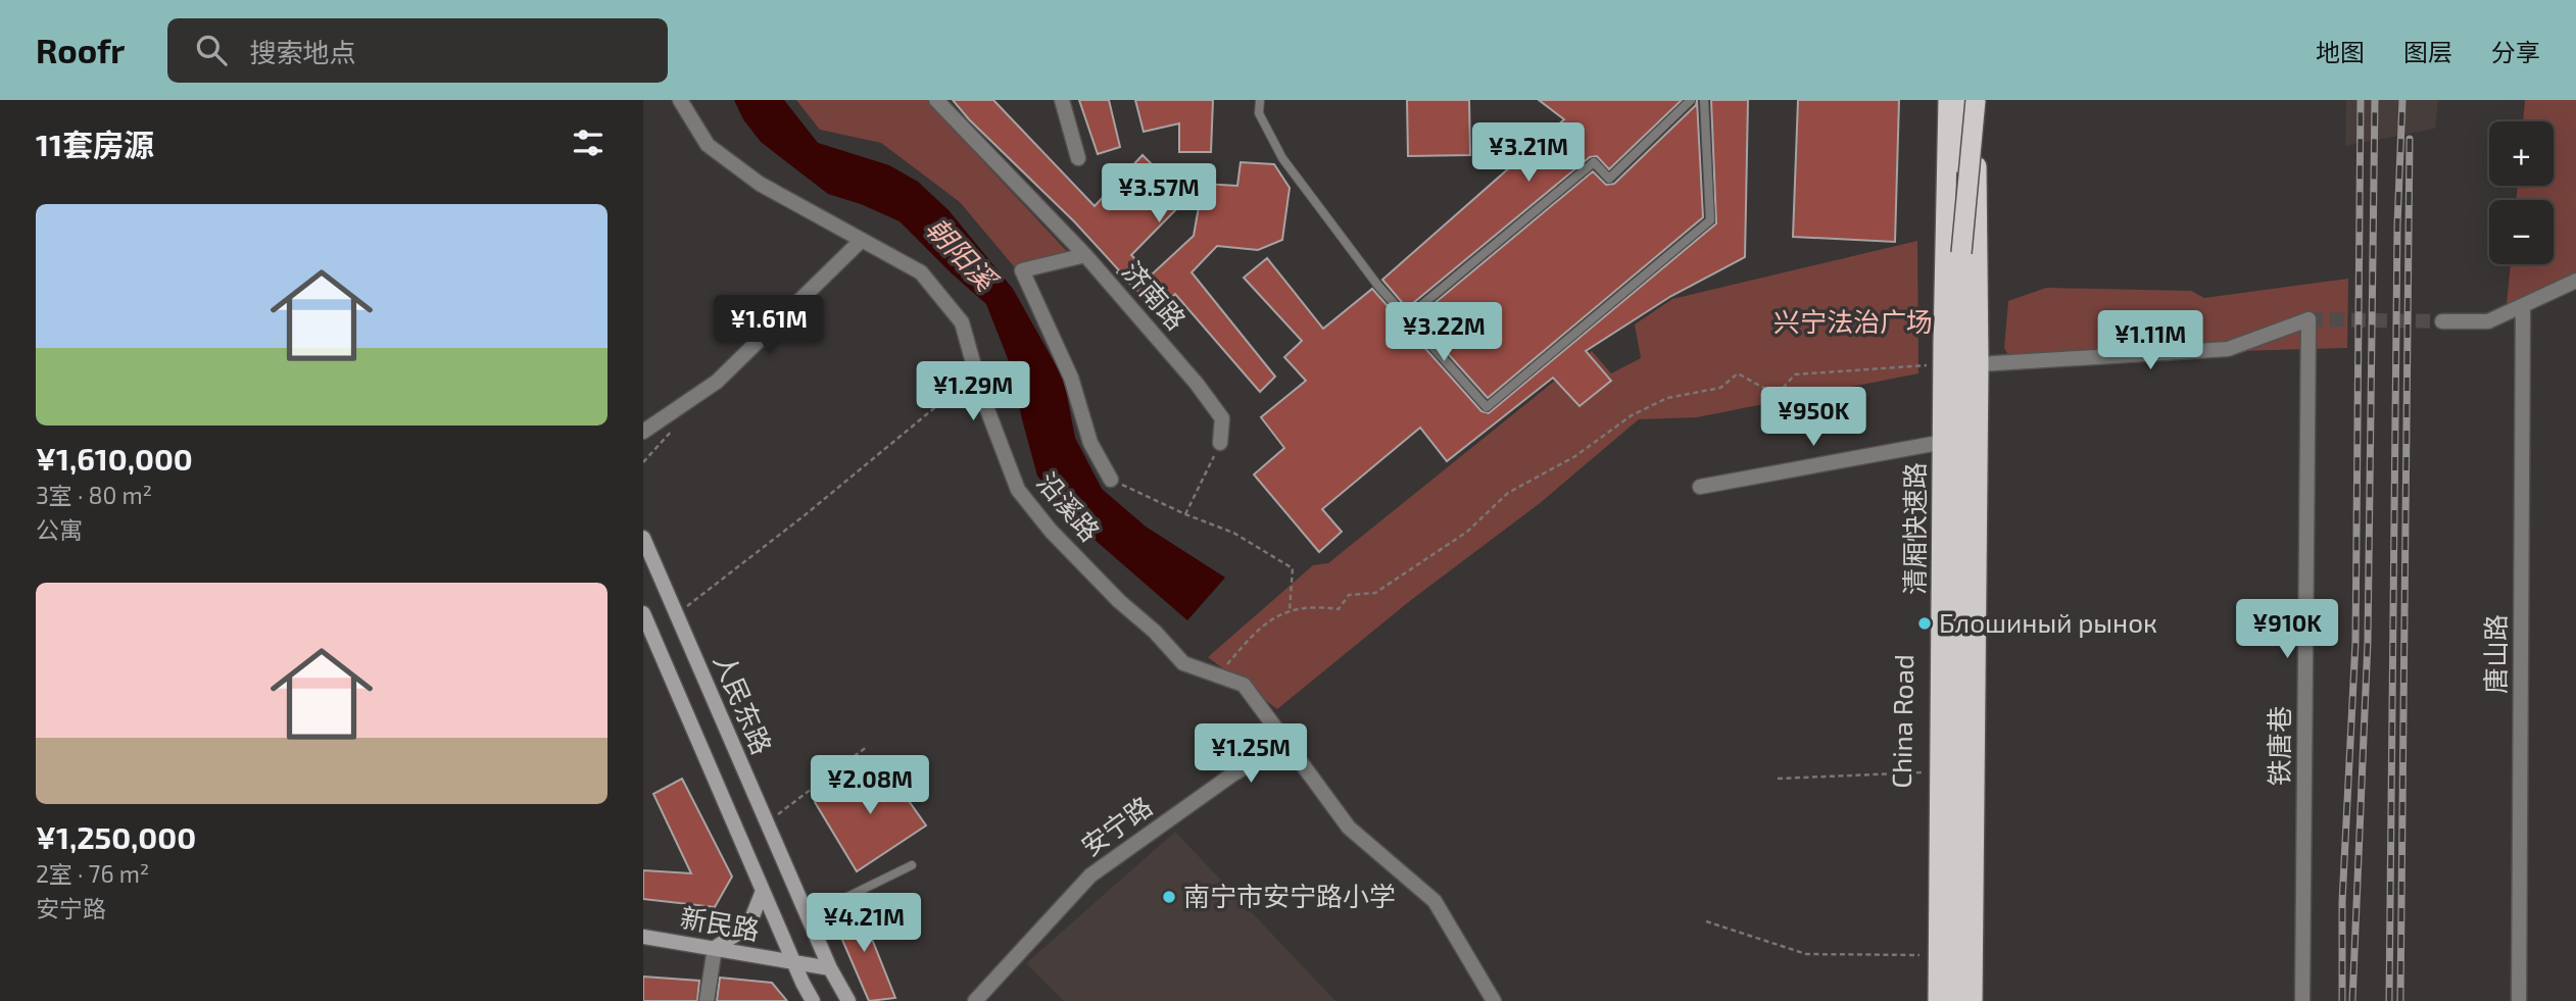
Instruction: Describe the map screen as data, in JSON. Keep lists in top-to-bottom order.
{
  "streets": {
    "highway": ["清厢快速路", "China Road"],
    "main road": ["人民东路", "新民路"],
    "street": [
      "济南路",
      "沿溪路",
      "唐山路",
      "铁唐巷",
      "安宁路"
    ]
  },
  "crossings": [
    ["沿溪路", "安宁路"],
    ["人民东路", "新民路"]
  ],
  "water": ["朝阳溪"],
  "parks": ["兴宁法治广场"],
  "places": ["Блошиный рынок", "南宁市安宁路小学"],
  "page": {
    "header": "Roofr",
    "search": "搜索地点",
    "nav": ["地图", "图层", "分享"],
    "heading": "11套房源",
    "map_buttons": ["+", "−"],
    "price": [
      "¥3.21M",
      "¥3.57M",
      "¥1.61M",
      "¥3.22M",
      "¥1.11M",
      "¥1.29M",
      "¥950K",
      "¥910K",
      "¥1.25M",
      "¥2.08M",
      "¥4.21M"
    ],
    "list": [
      {
        "name": "¥1,610,000",
        "note": "3室 · 80 m² · 公寓"
      },
      {
        "name": "¥1,250,000",
        "note": "2室 · 76 m² · 安宁路"
      }
    ]
  }
}
